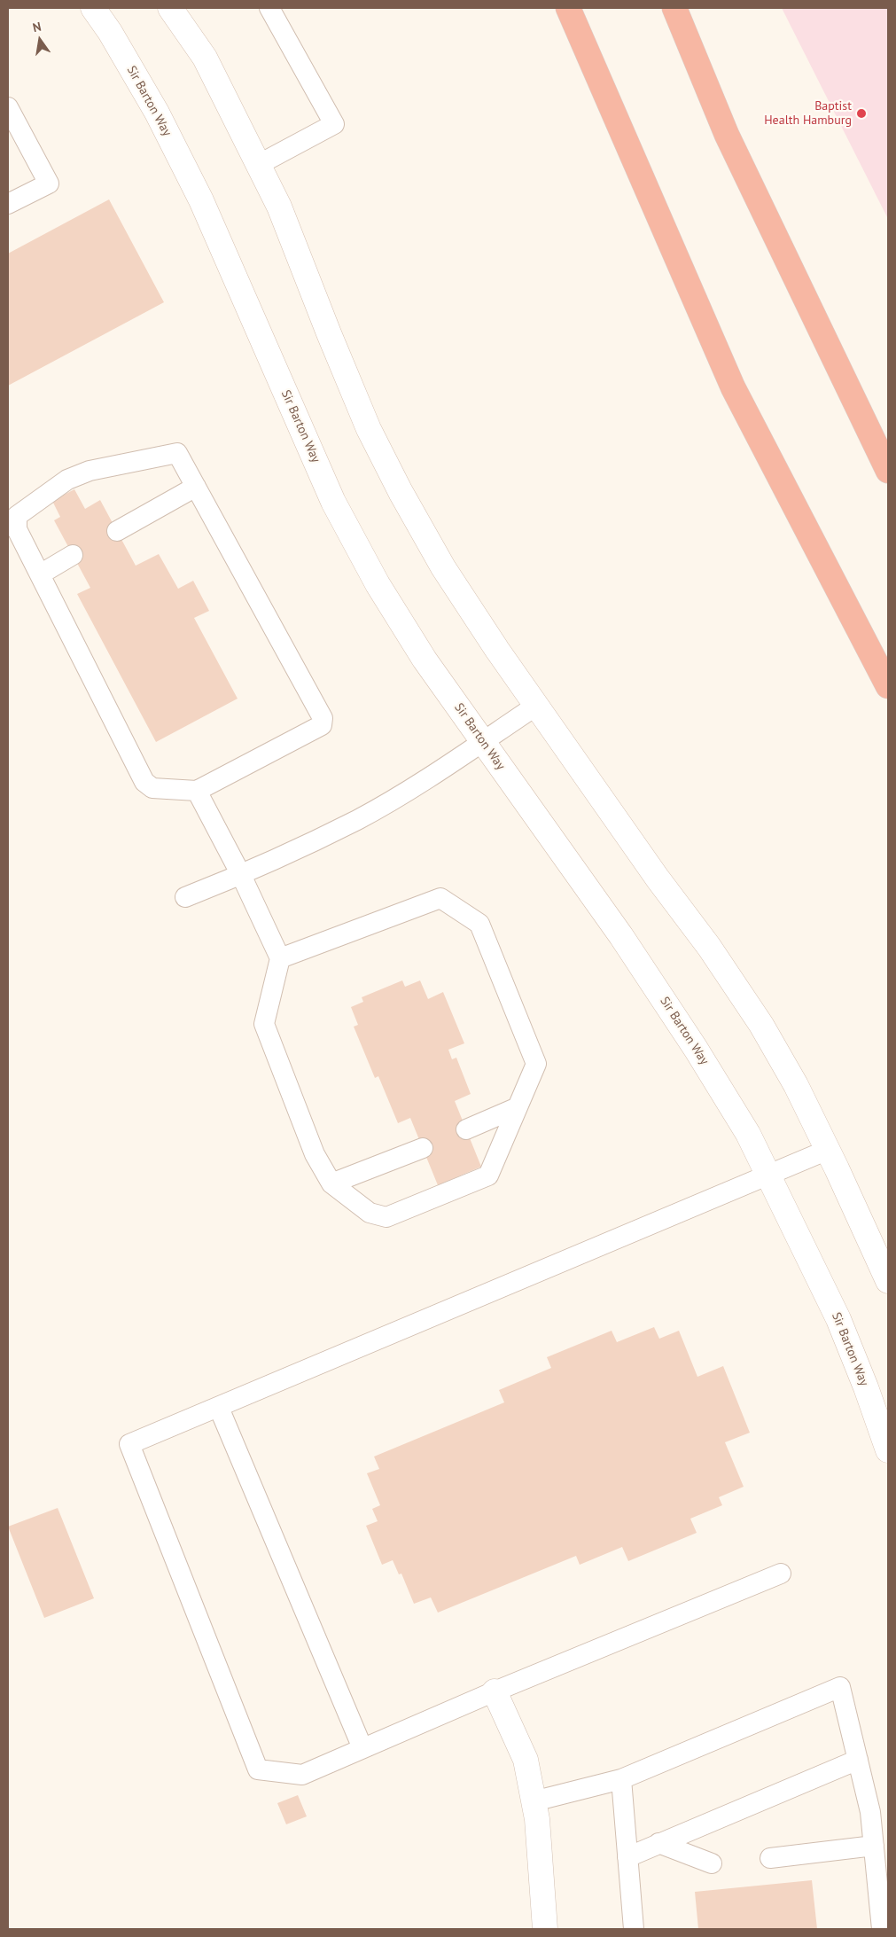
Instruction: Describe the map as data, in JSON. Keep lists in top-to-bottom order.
{
  "streets": {
    "main road": ["Sir Barton Way"]
  },
  "places": ["Baptist Health Hamburg"],
  "north": "top"
}
